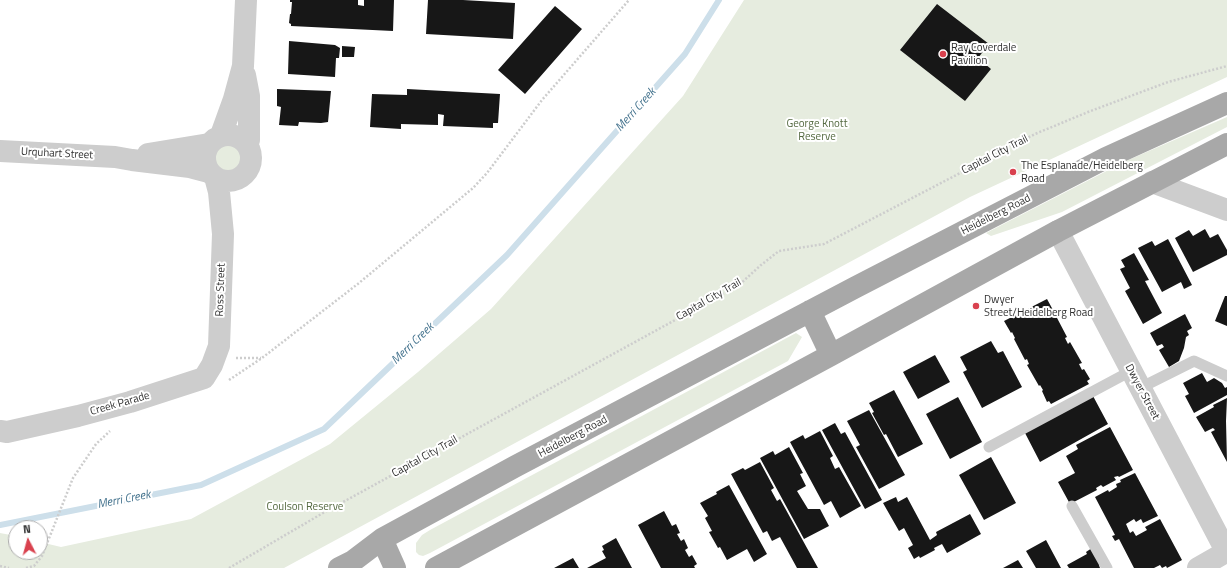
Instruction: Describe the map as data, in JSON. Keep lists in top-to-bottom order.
{
  "streets": {
    "main road": ["Heidelberg Road"],
    "street": [
      "Urquhart Street",
      "Ross Street",
      "Dwyer Street",
      "Creek Parade"
    ],
    "path": ["Capital City Trail"]
  },
  "crossings": [
    ["Urquhart Street", "Ross Street"],
    ["Ross Street", "Creek Parade"]
  ],
  "water": ["Merri Creek"],
  "parks": ["George Knott Reserve", "Coulson Reserve"],
  "places": ["Ray Coverdale Pavilion", "The Esplanade/Heidelberg Road", "Dwyer Street/Heidelberg Road"],
  "north": "top"
}
